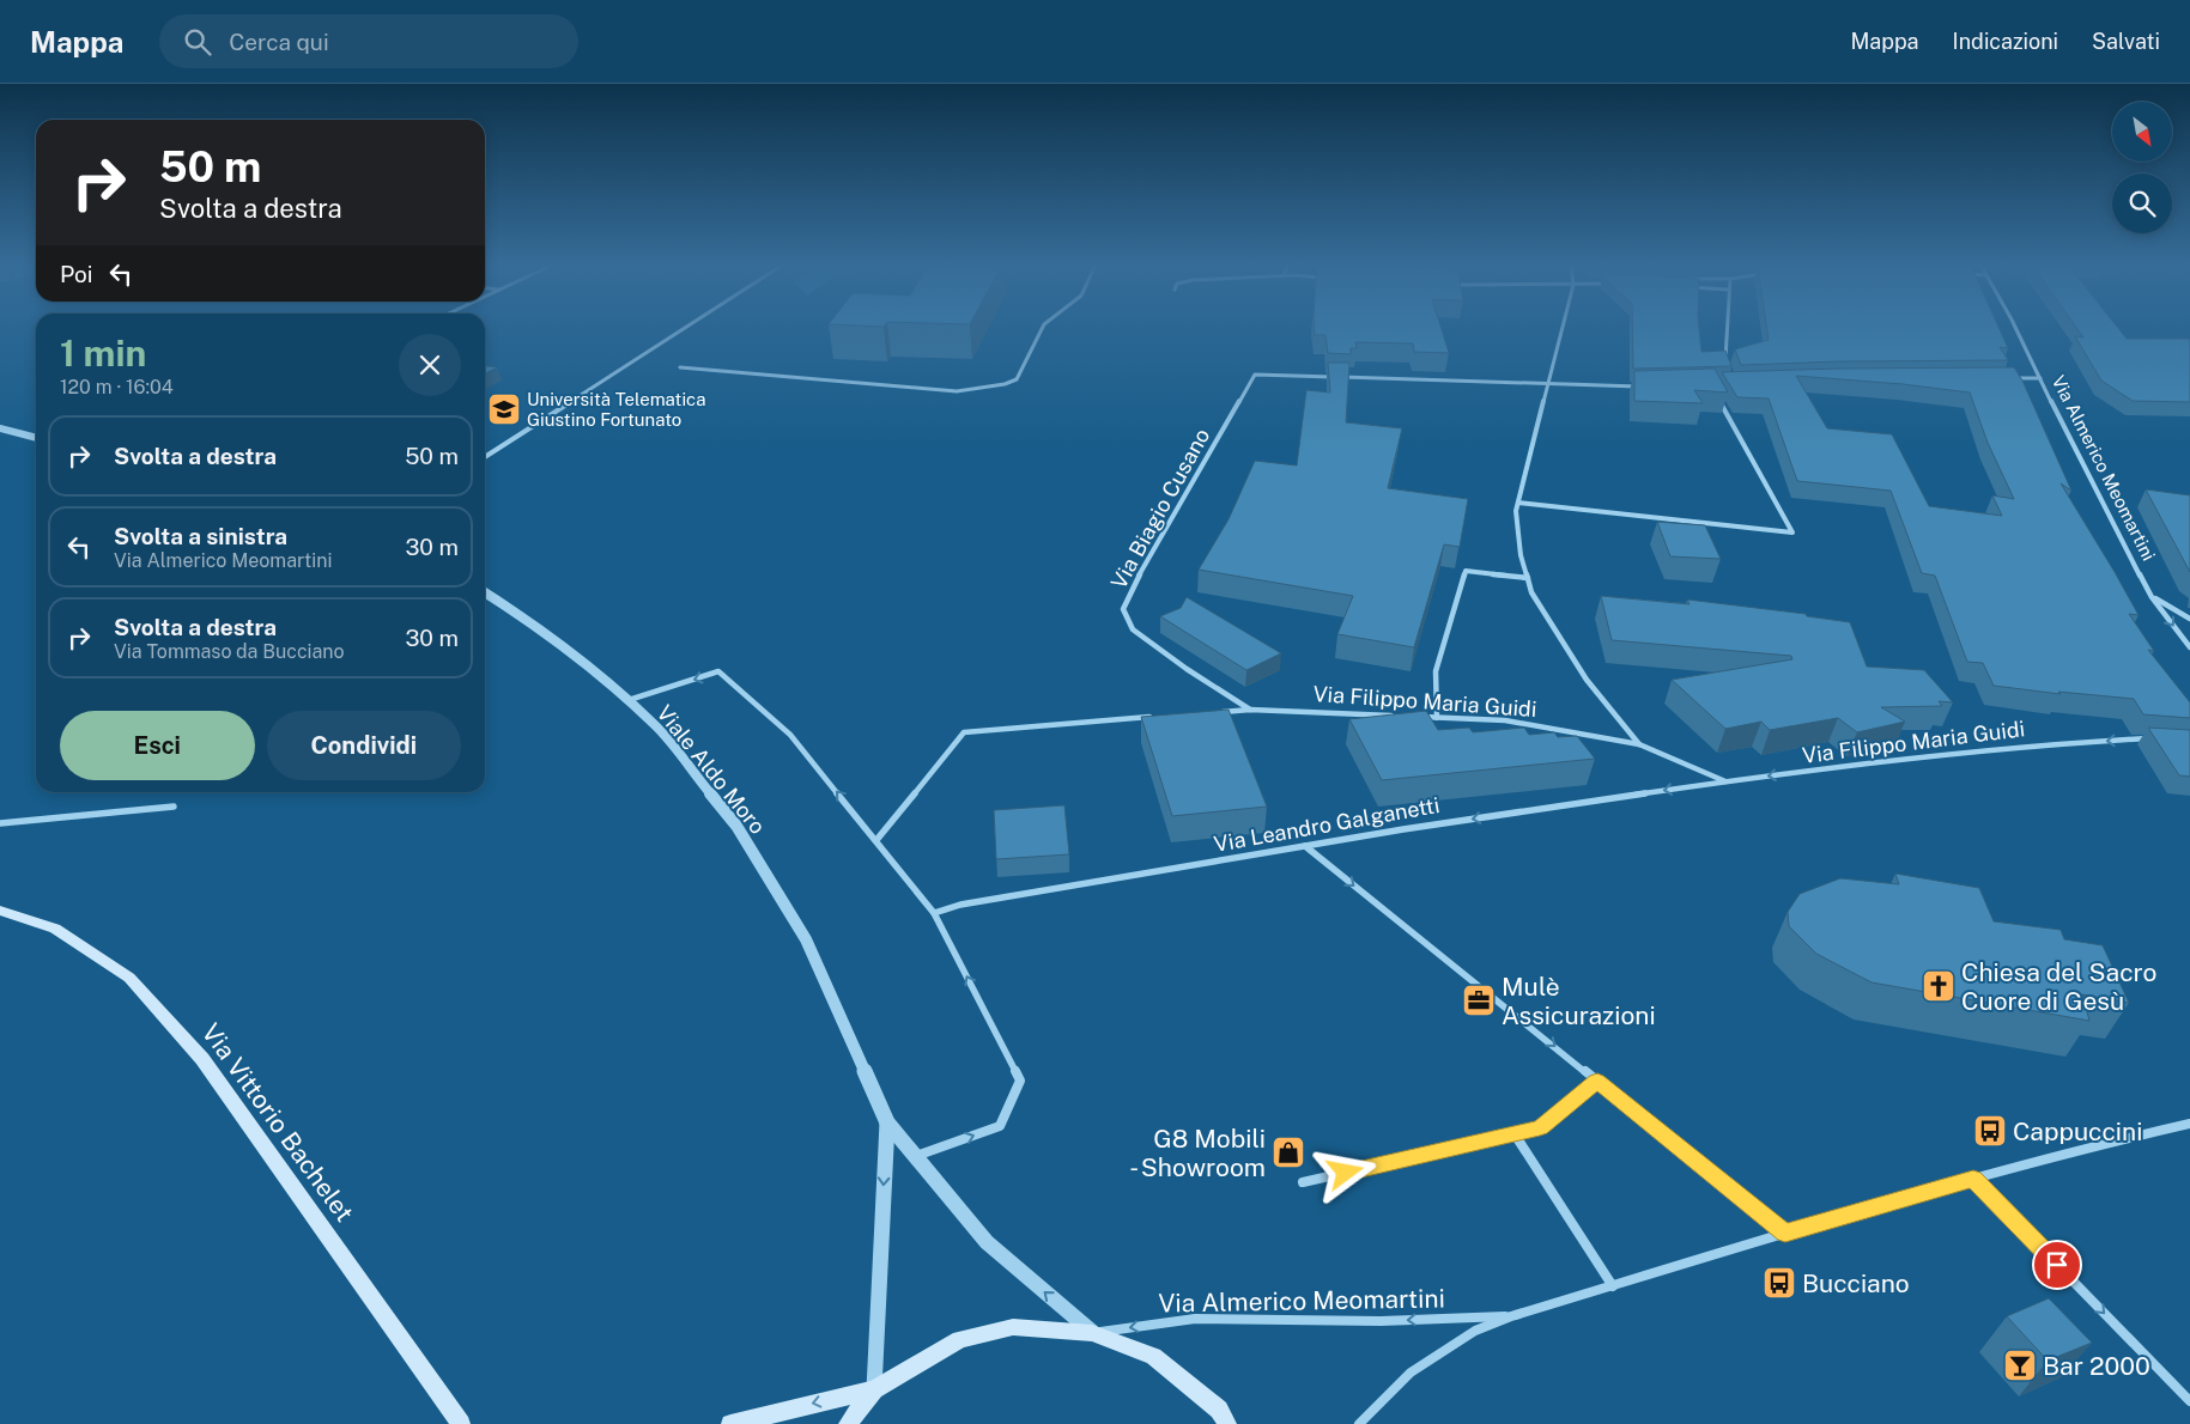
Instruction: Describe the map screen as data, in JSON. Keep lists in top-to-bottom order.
{
  "streets": {
    "main road": ["Via Vittorio Bachelet"],
    "street": [
      "Via Almerico Meomartini",
      "Via Biagio Cusano",
      "Via Filippo Maria Guidi",
      "Viale Aldo Moro",
      "Via Leandro Galganetti"
    ]
  },
  "crossings": [
    ["Via Biagio Cusano", "Via Filippo Maria Guidi"],
    ["Via Filippo Maria Guidi", "Via Leandro Galganetti"]
  ],
  "one_way": ["Via Filippo Maria Guidi", "Via Leandro Galganetti"],
  "places": {
    "school or university": ["Università Telematica Giustino Fortunato"],
    "church": ["Chiesa del Sacro Cuore di Gesù"],
    "office": ["Mulè Assicurazioni"],
    "bus stop": ["Cappuccini", "Bucciano"],
    "shop": ["G8 Mobili - Showroom"],
    "bar": ["Bar 2000"]
  },
  "north": "bottom right",
  "page": {
    "header": "Mappa",
    "search": "Cerca qui",
    "nav": ["Mappa", "Indicazioni", "Salvati"],
    "turn": ["50 m", "Svolta a destra"],
    "then": "Poi",
    "heading": ["1 min", "120 m · 16:04"],
    "list": [
      {
        "name": "Svolta a destra",
        "value": "50 m"
      },
      {
        "name": "Svolta a sinistra",
        "note": "Via Almerico Meomartini",
        "value": "30 m"
      },
      {
        "name": "Svolta a destra",
        "note": "Via Tommaso da Bucciano",
        "value": "30 m"
      }
    ],
    "buttons": ["Esci", "Condividi"]
  }
}
